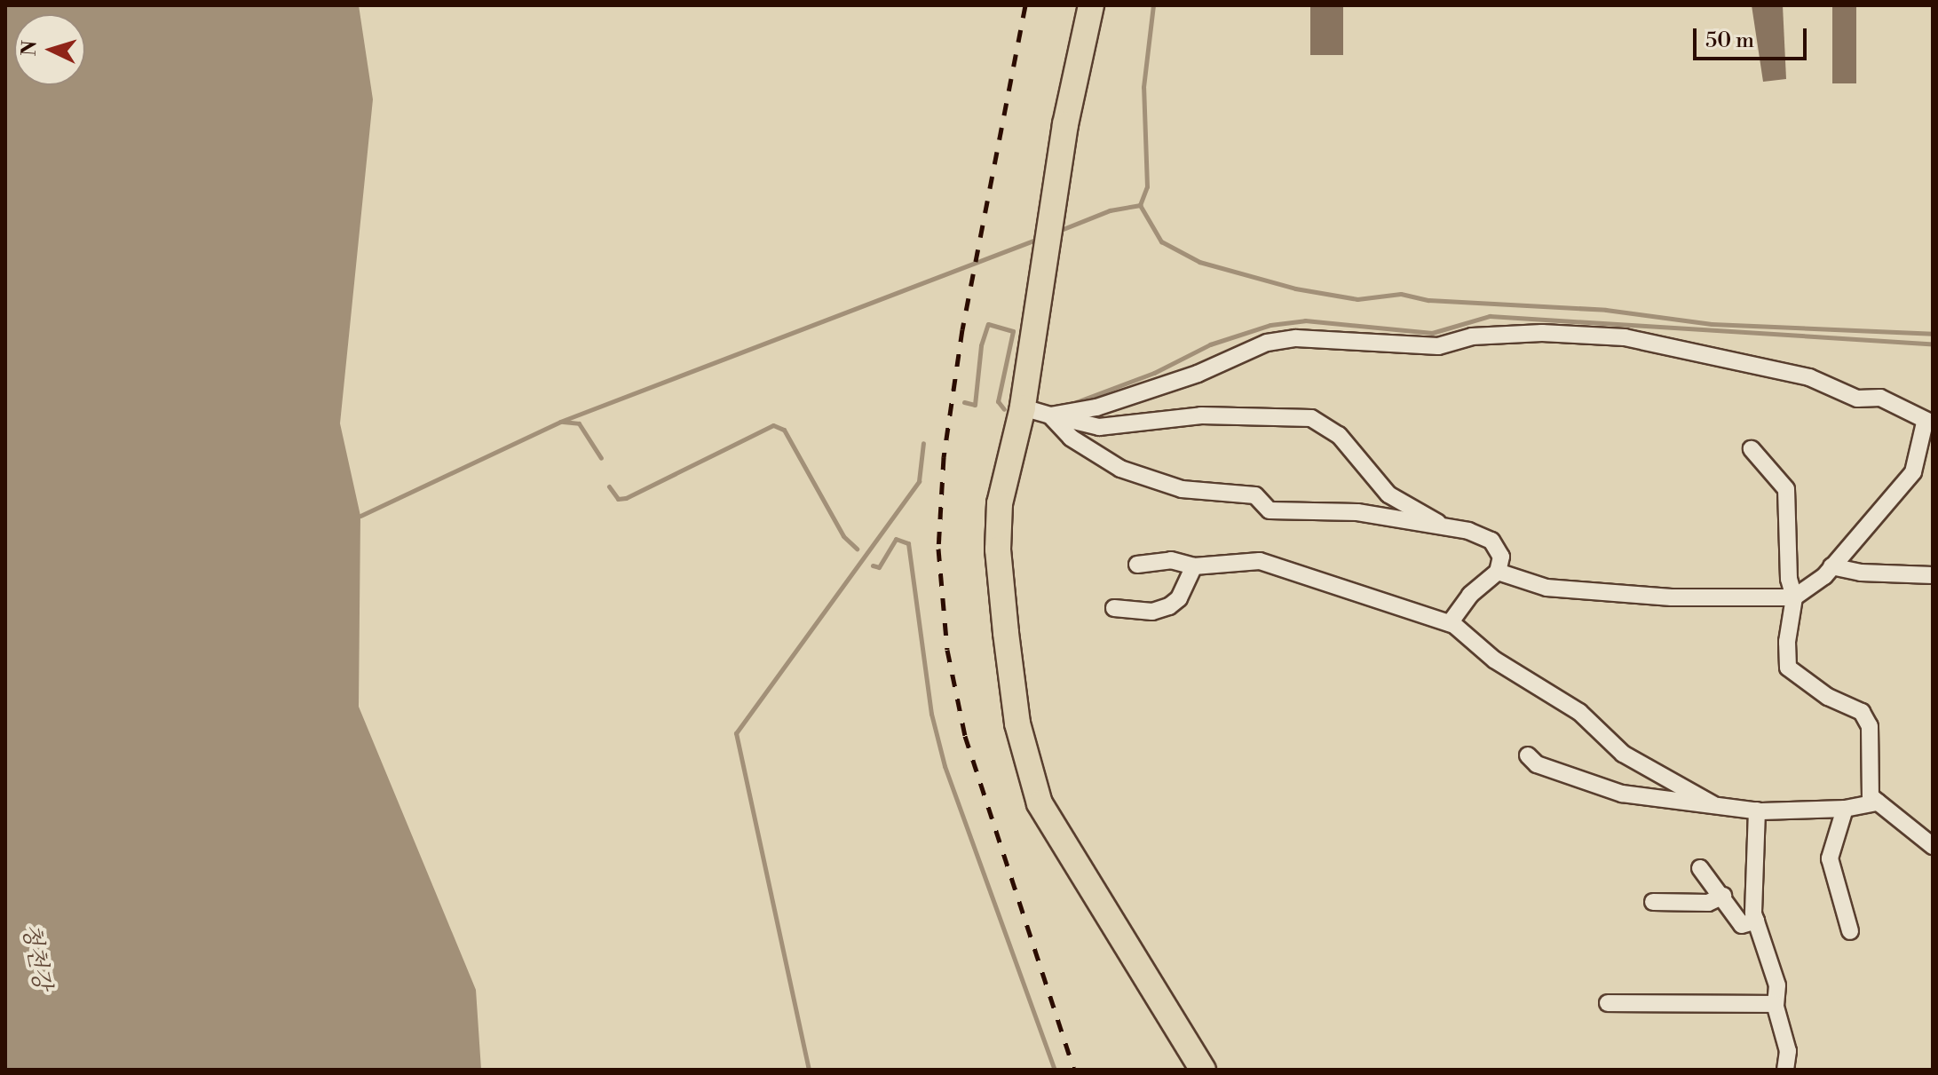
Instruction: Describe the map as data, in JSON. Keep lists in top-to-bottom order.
{
  "water": ["청천강"],
  "scale_bar": "50 m",
  "north": "left"
}
